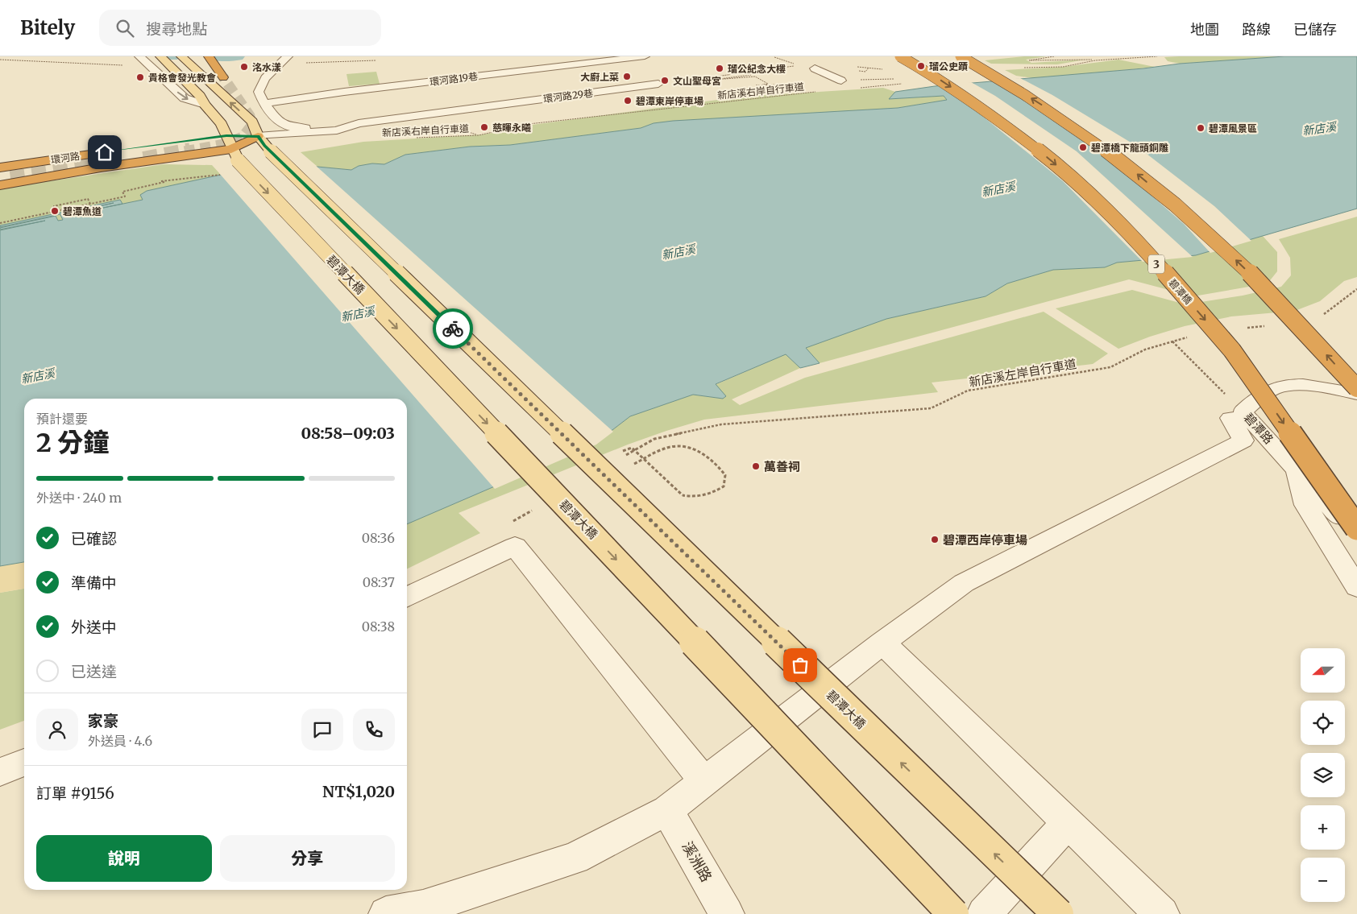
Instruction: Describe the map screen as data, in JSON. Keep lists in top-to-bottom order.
{
  "streets": {
    "highway": ["環河路", "3", "碧潭橋"],
    "main road": ["碧潭大橋"],
    "street": [
      "環河路19巷",
      "環河路29巷",
      "碧潭路",
      "溪洲路"
    ],
    "path": ["新店溪右岸自行車道", "新店溪左岸自行車道"]
  },
  "water": ["新店溪"],
  "places": [
    "瑠公史蹟",
    "洺水漾",
    "瑠公紀念大樓",
    "大廚上菜",
    "貴格會發光教會",
    "文山聖母宮",
    "碧潭東岸停車場",
    "慈暉永曦",
    "碧潭風景區",
    "碧潭橋下龍頭銅雕",
    "碧潭魚道",
    "萬善祠",
    "碧潭西岸停車場"
  ],
  "north": "left",
  "page": {
    "header": "Bitely",
    "search": "搜尋地點",
    "nav": ["地圖", "路線", "已儲存"],
    "heading": ["2 分鐘", "預計還要", "08:58–09:03"],
    "panel": [
      "家豪",
      "外送員 · 4.6",
      "訂單 #9156",
      "NT$1,020"
    ],
    "bar": "外送中 · 240 m",
    "list": [
      ["已確認", "08:36"],
      ["準備中", "08:37"],
      ["外送中", "08:38"],
      "已送達"
    ],
    "map_buttons": ["+", "−"],
    "buttons": ["說明", "分享"]
  }
}
